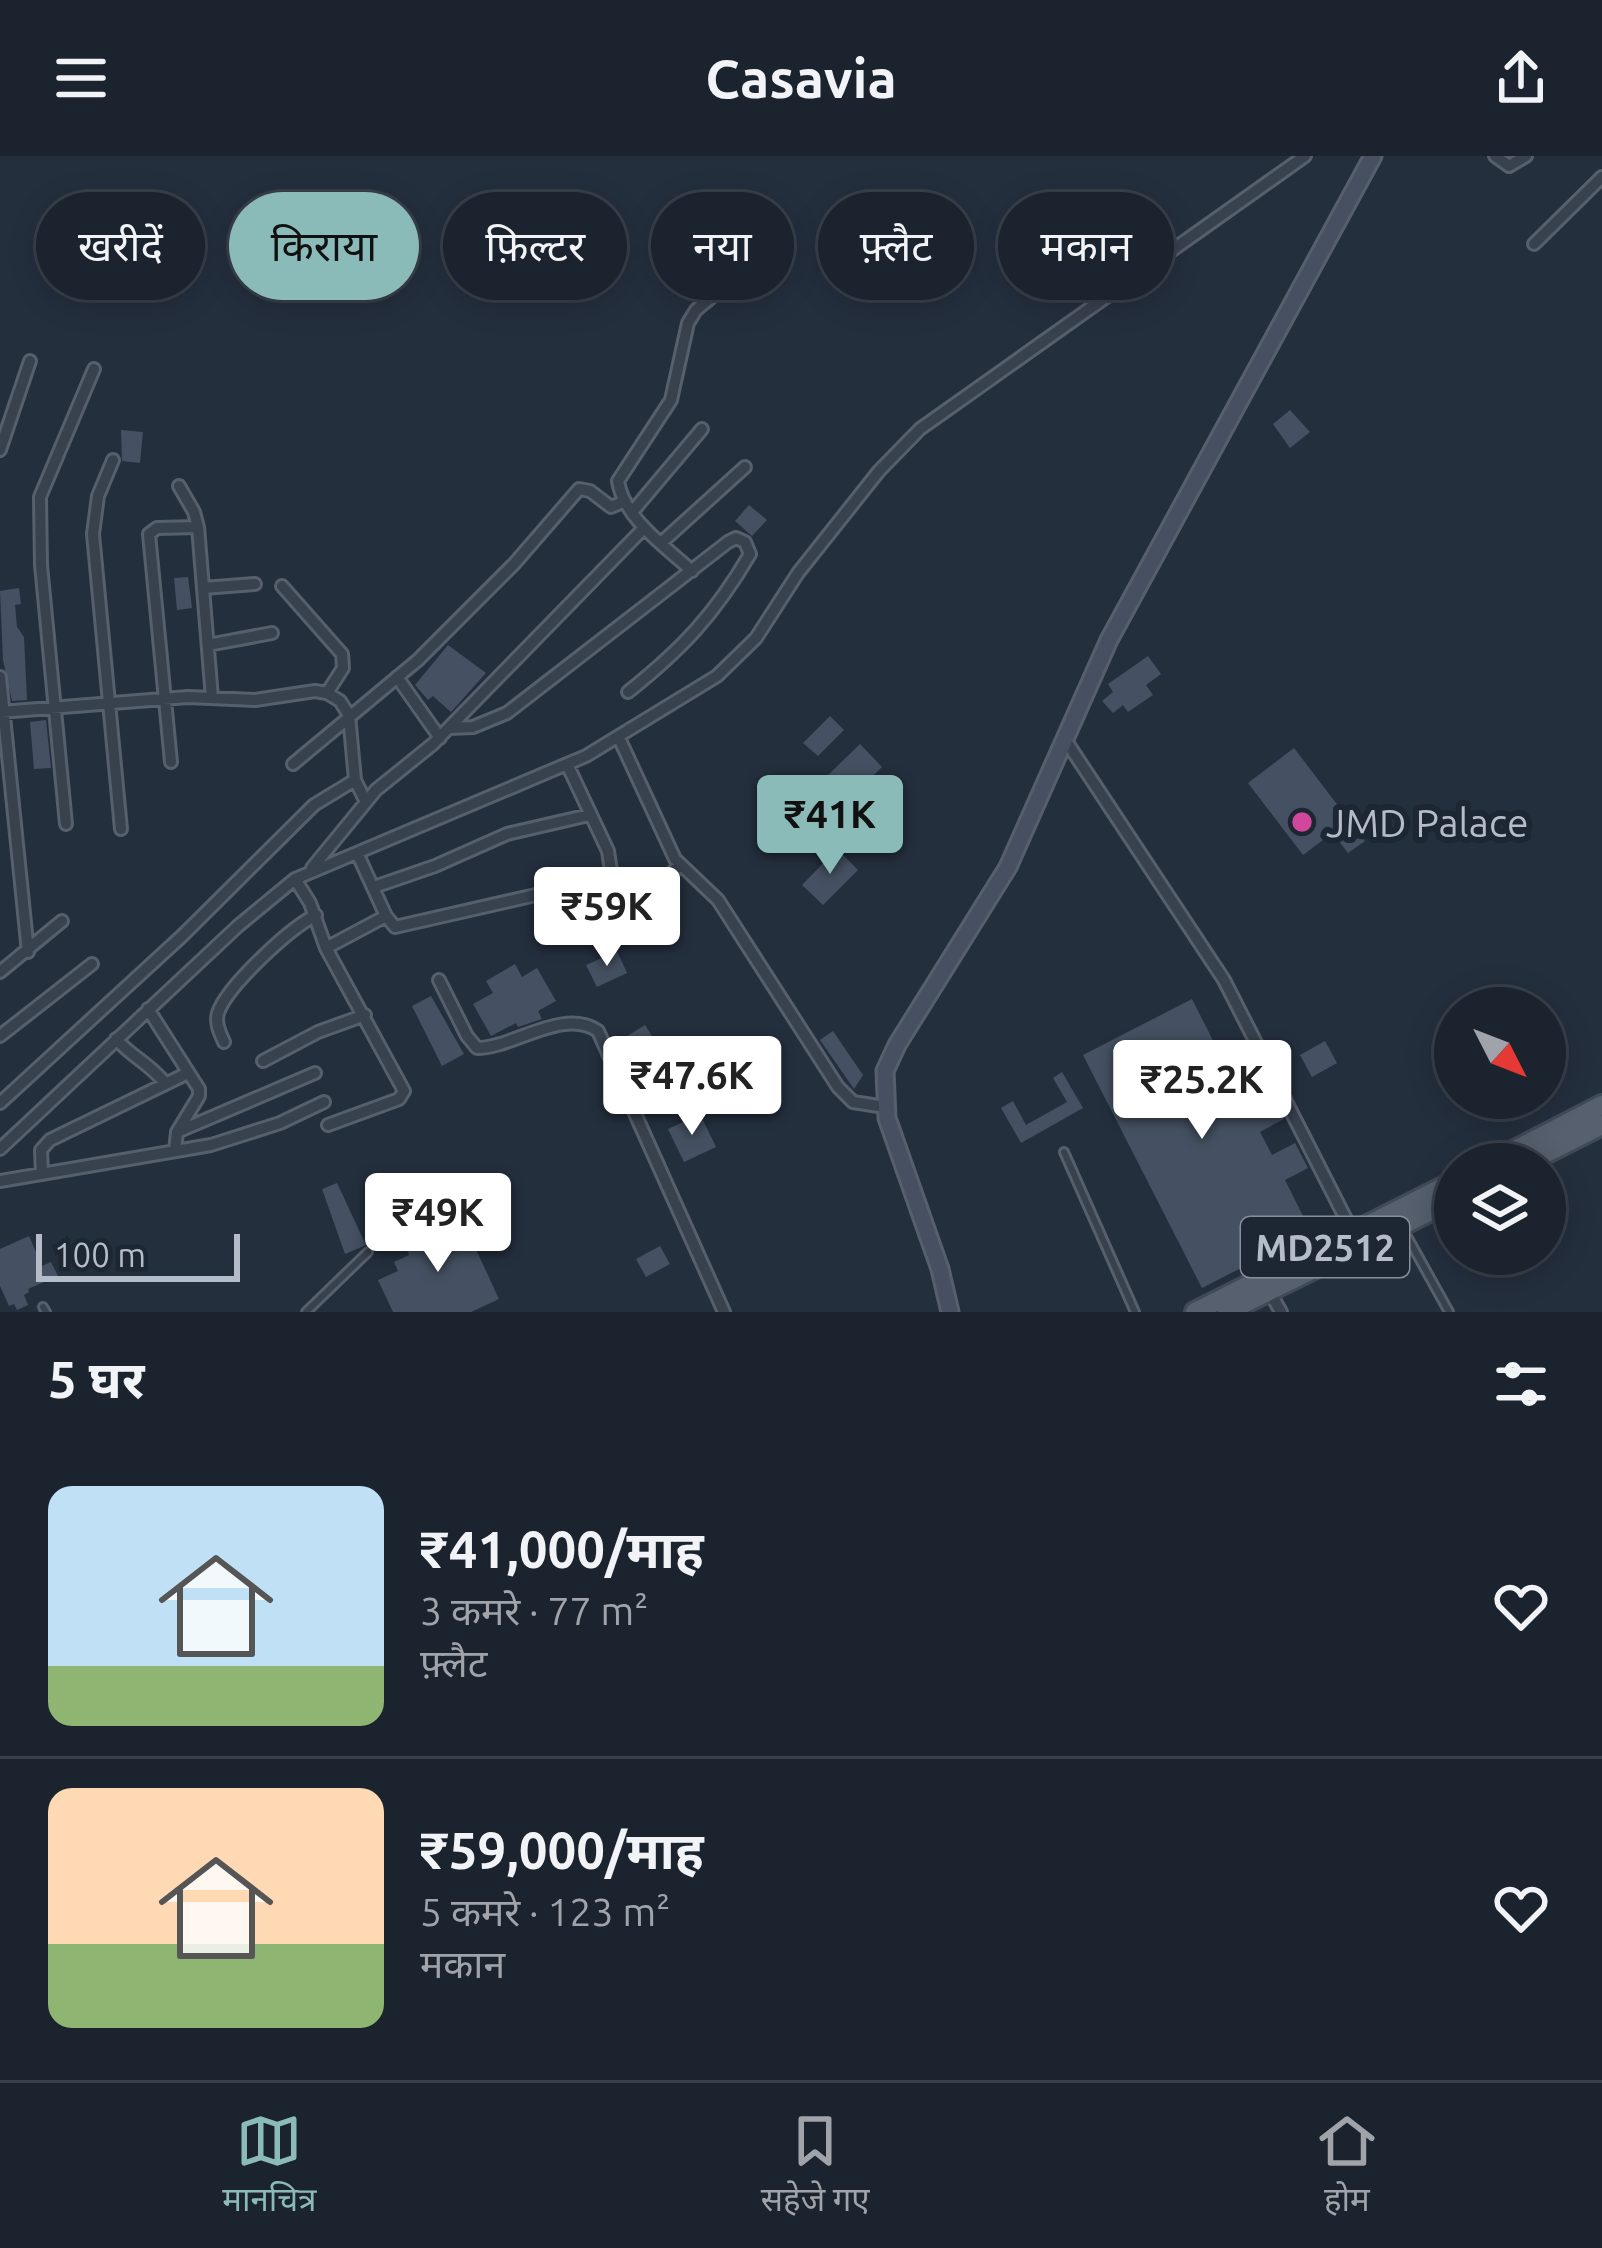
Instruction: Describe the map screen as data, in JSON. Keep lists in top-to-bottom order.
{
  "streets": {
    "main road": ["MD2512"]
  },
  "places": ["JMD Palace"],
  "scale_bar": "100 m",
  "north": "bottom right",
  "page": {
    "header": "Casavia",
    "chip": [
      "खरीदें",
      "किराया",
      "फ़िल्टर",
      "नया",
      "फ़्लैट",
      "मकान"
    ],
    "price": [
      "₹41K",
      "₹59K",
      "₹47.6K",
      "₹25.2K",
      "₹49K"
    ],
    "scale": "100 m",
    "heading": "5 घर",
    "list": [
      {
        "name": "₹41,000/माह",
        "note": "3 कमरे · 77 m² · फ़्लैट"
      },
      {
        "name": "₹59,000/माह",
        "note": "5 कमरे · 123 m² · मकान"
      }
    ],
    "tabs": ["मानचित्र", "सहेजे गए", "होम"]
  }
}
